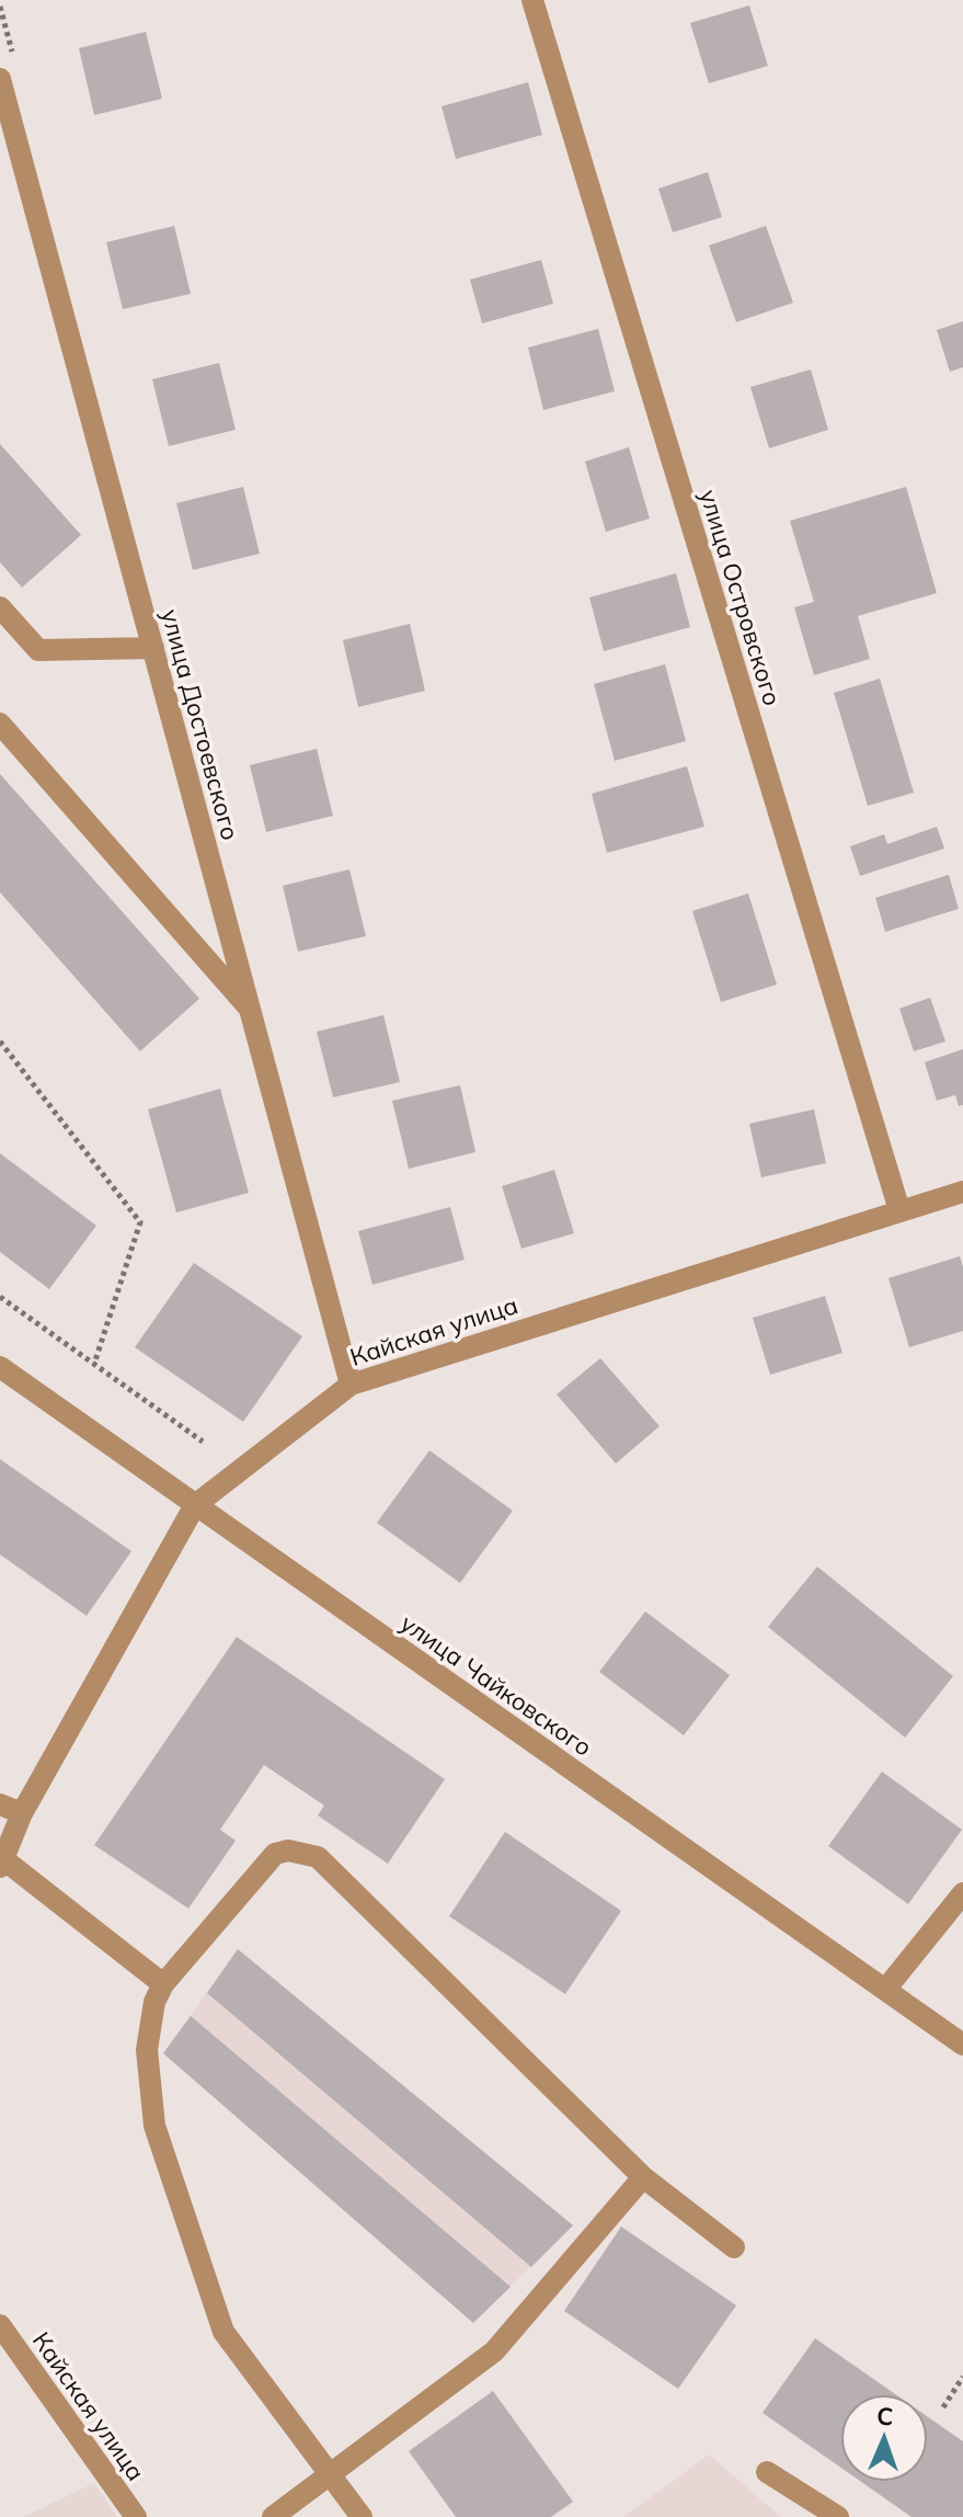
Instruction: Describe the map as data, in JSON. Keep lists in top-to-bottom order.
{
  "streets": {
    "street": [
      "улица Островского",
      "улица Достоевского",
      "Кайская улица",
      "улица Чайковского"
    ]
  },
  "crossings": [
    ["улица Островского", "Кайская улица"],
    ["улица Достоевского", "Кайская улица"],
    ["Кайская улица", "улица Чайковского"]
  ],
  "north": "top"
}
